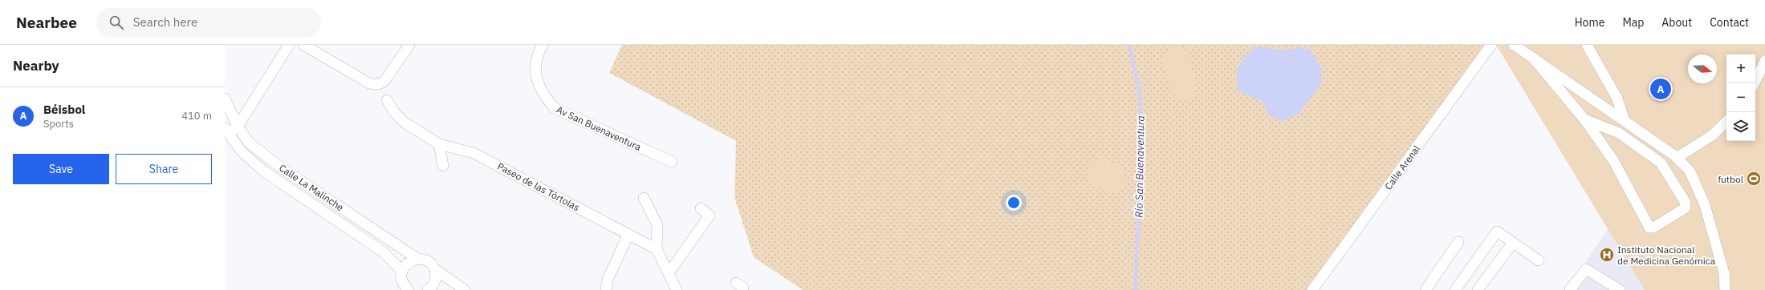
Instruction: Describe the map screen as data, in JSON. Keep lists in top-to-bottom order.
{
  "streets": {
    "street": [
      "Av San Buenaventura",
      "Calle Arenal",
      "Paseo de las Tórtolas",
      "Calle La Malinche"
    ]
  },
  "water": ["Río San Buenaventura"],
  "places": {
    "sports": ["futbol"],
    "hospital": ["Instituto Nacional de Medicina Genómica"]
  },
  "north": "right",
  "page": {
    "header": "Nearbee",
    "search": "Search here",
    "nav": [
      "Home",
      "Map",
      "About",
      "Contact"
    ],
    "heading": "Nearby",
    "map_buttons": ["+", "−"],
    "pins": "A",
    "list": [
      {
        "mark": "A",
        "name": "Béisbol",
        "note": "Sports",
        "value": "410 m"
      }
    ],
    "buttons": ["Save", "Share"]
  }
}
